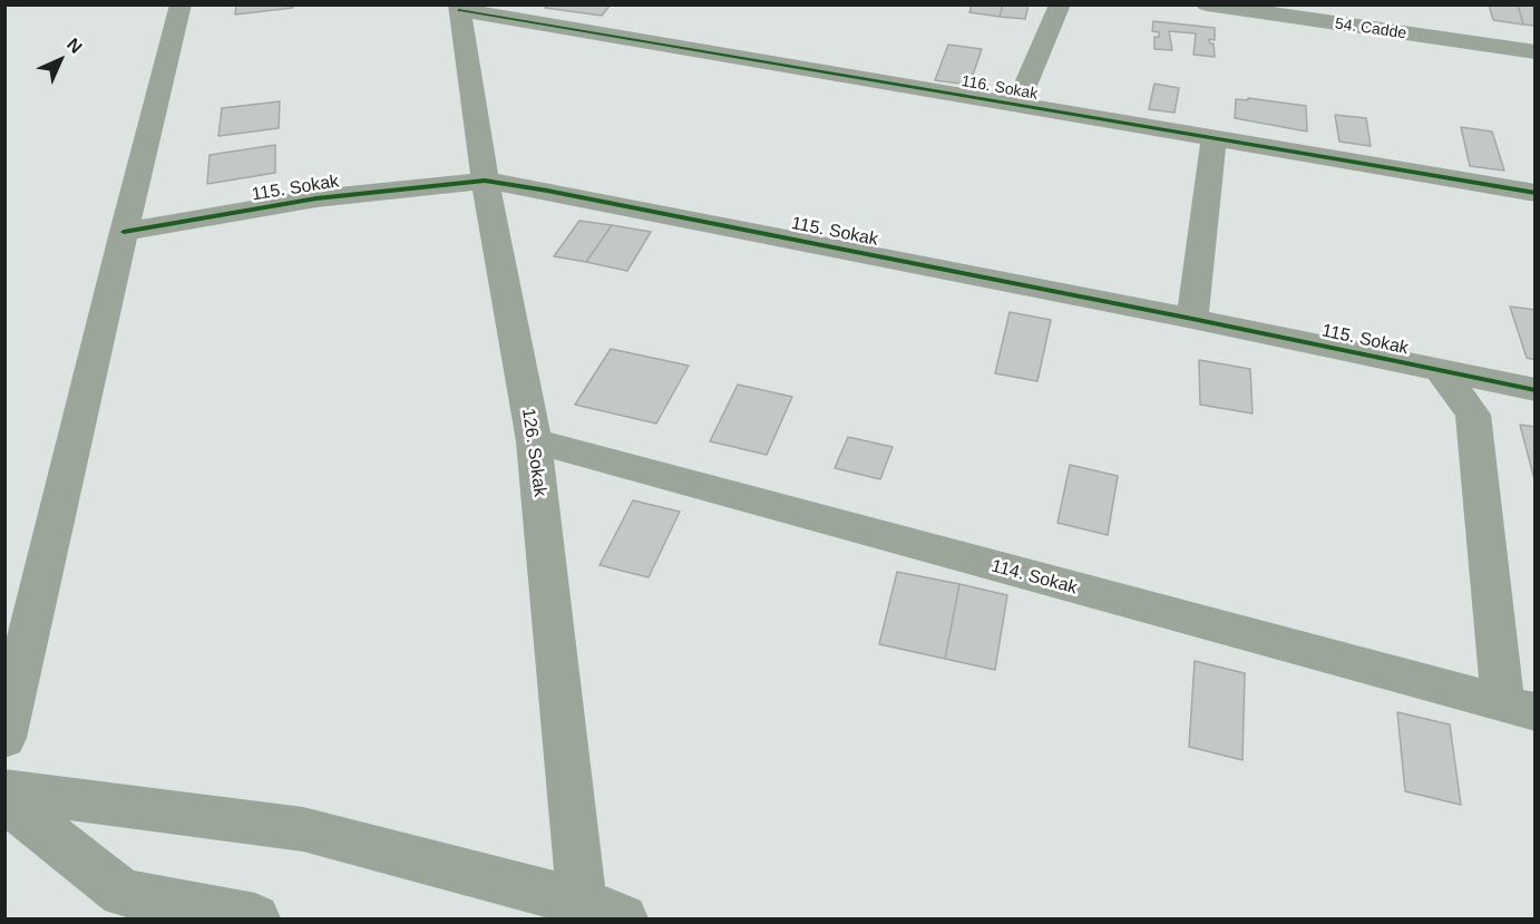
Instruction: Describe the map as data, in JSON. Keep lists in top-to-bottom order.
{
  "streets": {
    "street": [
      "54. Cadde",
      "116. Sokak",
      "115. Sokak",
      "126. Sokak",
      "114. Sokak"
    ]
  },
  "crossings": [
    ["116. Sokak", "126. Sokak"],
    ["115. Sokak", "126. Sokak"],
    ["126. Sokak", "114. Sokak"]
  ],
  "north": "top right"
}
